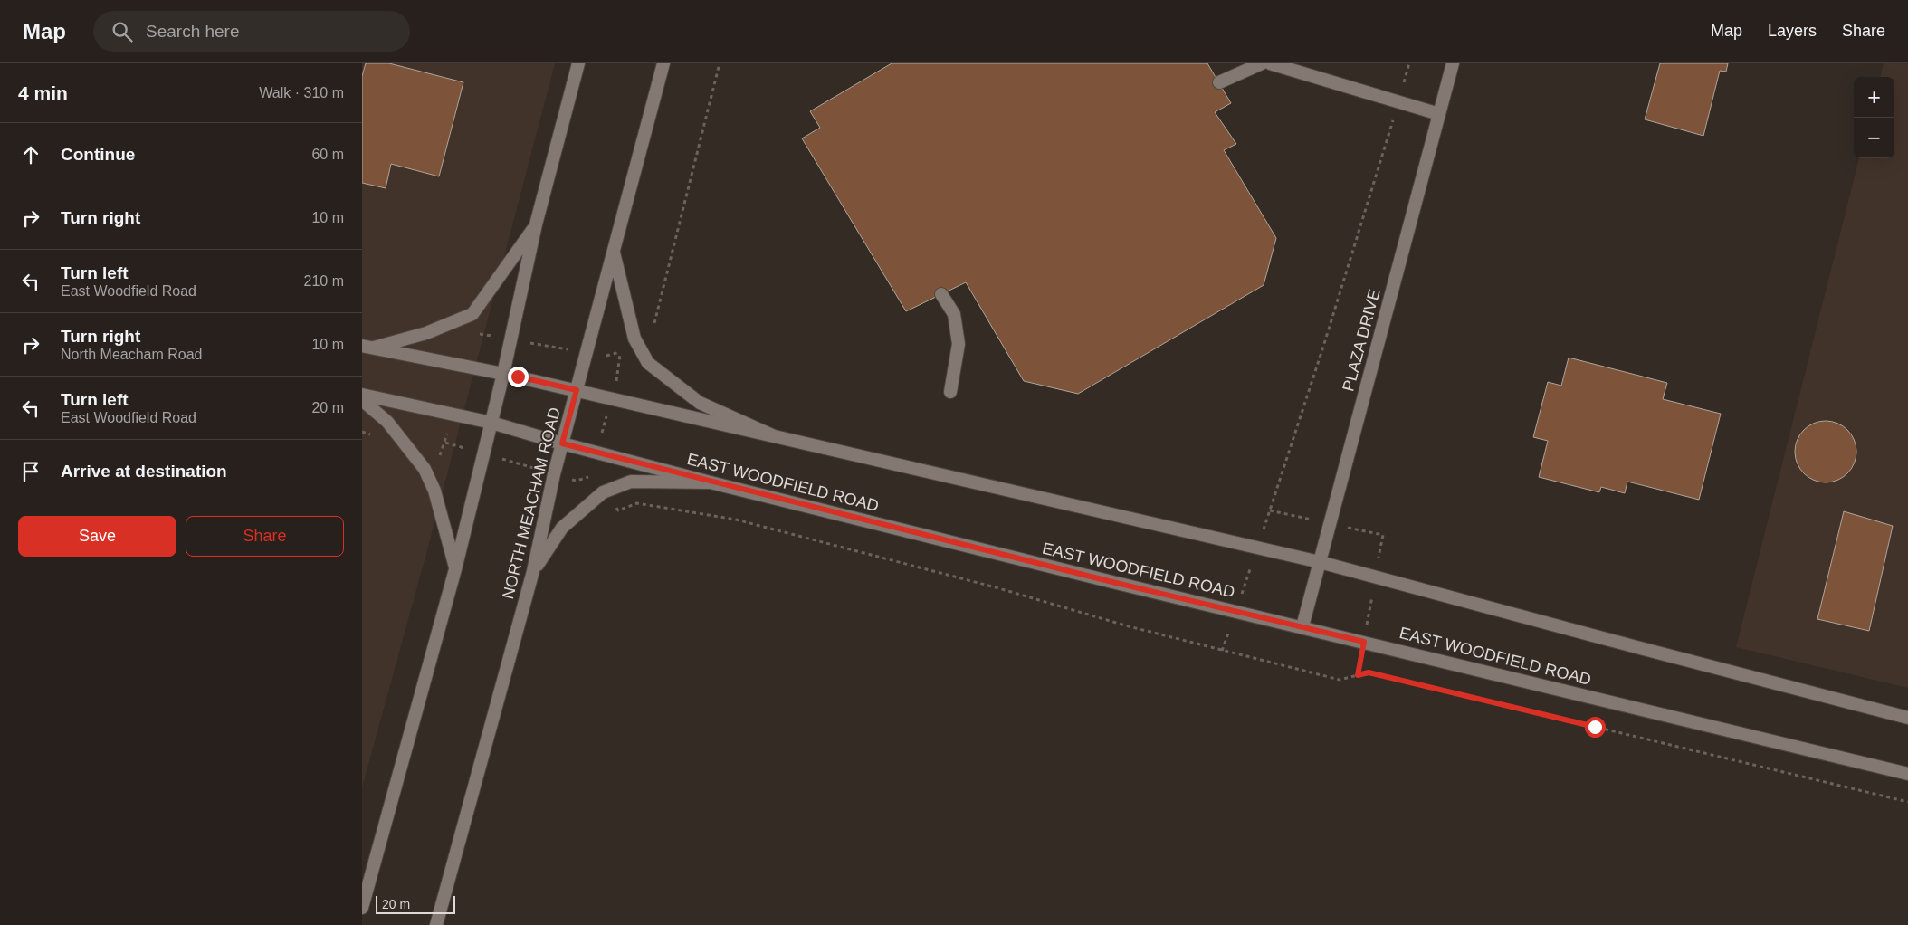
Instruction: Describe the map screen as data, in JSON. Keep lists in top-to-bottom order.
{
  "streets": {
    "street": ["PLAZA DRIVE", "EAST WOODFIELD ROAD", "NORTH MEACHAM ROAD"]
  },
  "crossings": [
    ["PLAZA DRIVE", "EAST WOODFIELD ROAD"],
    ["EAST WOODFIELD ROAD", "NORTH MEACHAM ROAD"]
  ],
  "scale_bar": "20 m",
  "page": {
    "header": "Map",
    "search": "Search here",
    "nav": ["Map", "Layers", "Share"],
    "heading": ["4 min", "Walk · 310 m"],
    "map_buttons": ["+", "−"],
    "list": [
      ["Continue", "60 m"],
      ["Turn right", "10 m"],
      ["Turn left", "East Woodfield Road", "210 m"],
      ["Turn right", "North Meacham Road", "10 m"],
      ["Turn left", "East Woodfield Road", "20 m"],
      "Arrive at destination"
    ],
    "buttons": ["Save", "Share"],
    "scale": "20 m"
  }
}
